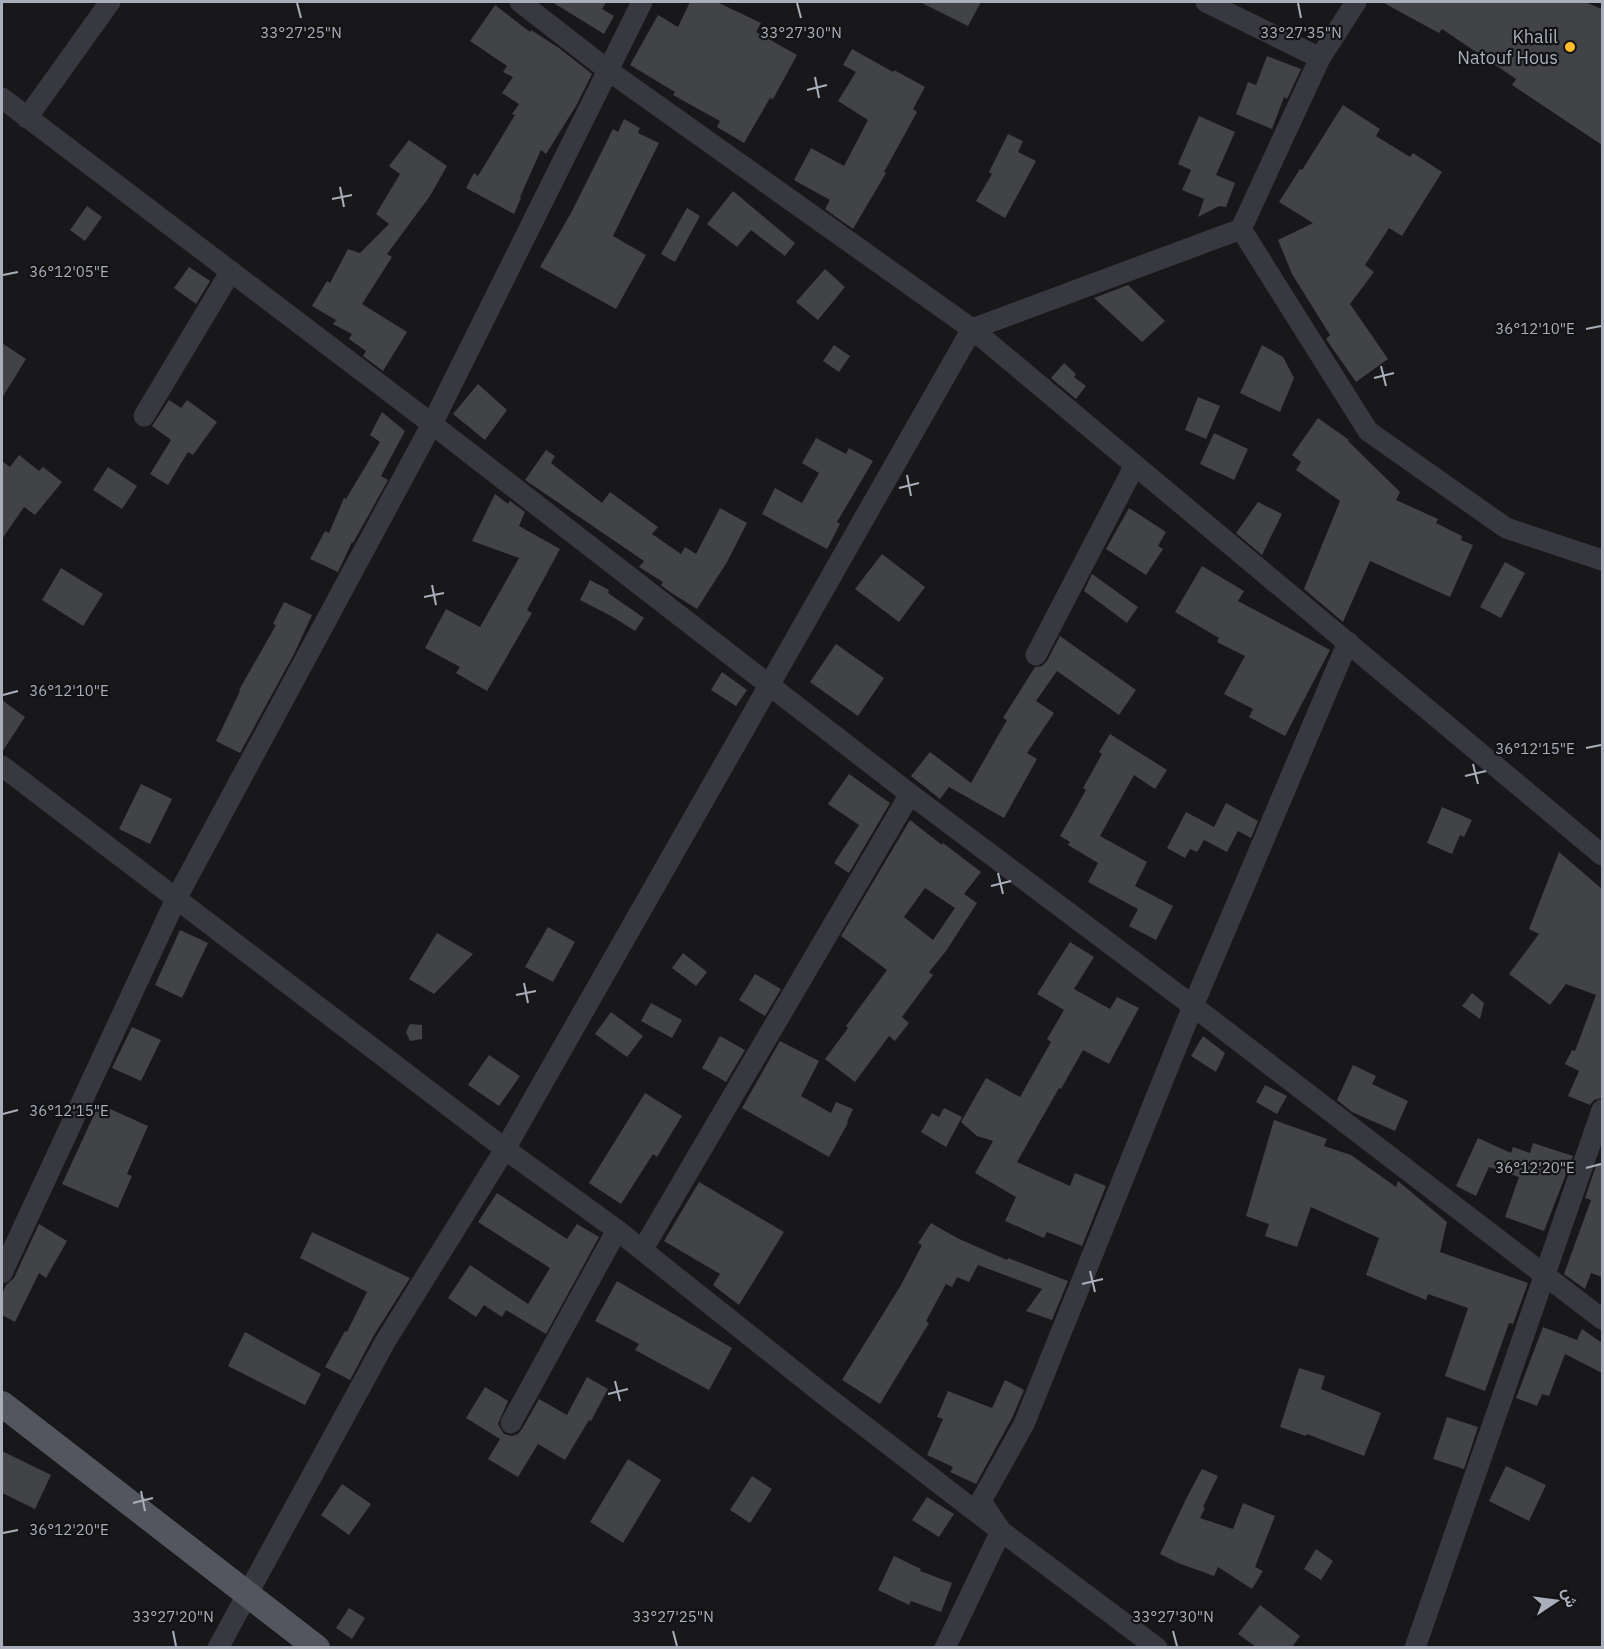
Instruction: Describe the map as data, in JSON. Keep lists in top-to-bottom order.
{
  "places": ["Khalil Natouf Hous"],
  "north": "right",
  "coordinates": [
    "33°27'25\"N",
    "33°27'30\"N",
    "33°27'35\"N",
    "36°12'05\"E",
    "36°12'10\"E",
    "36°12'15\"E",
    "36°12'20\"E",
    "33°27'20\"N"
  ]
}
